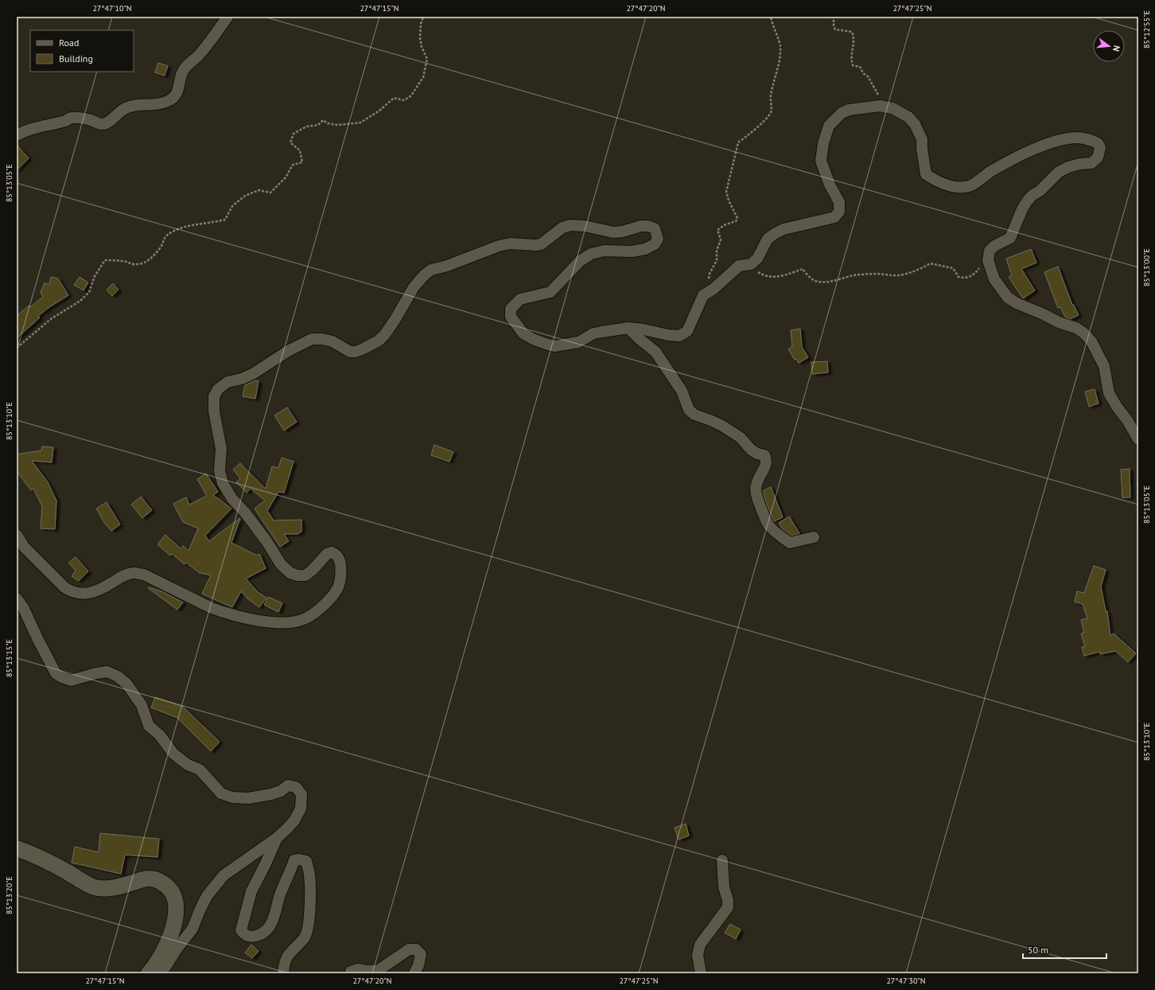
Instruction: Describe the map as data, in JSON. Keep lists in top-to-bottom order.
{
  "legend": ["Road", "Building"],
  "scale_bar": "50 m",
  "north": "right",
  "coordinates": [
    "27°47'10\"N",
    "27°47'15\"N",
    "27°47'20\"N",
    "27°47'25\"N",
    "85°12'55\"E",
    "85°13'05\"E",
    "85°13'00\"E",
    "85°13'10\"E",
    "85°13'15\"E",
    "85°13'20\"E",
    "27°47'30\"N"
  ]
}
